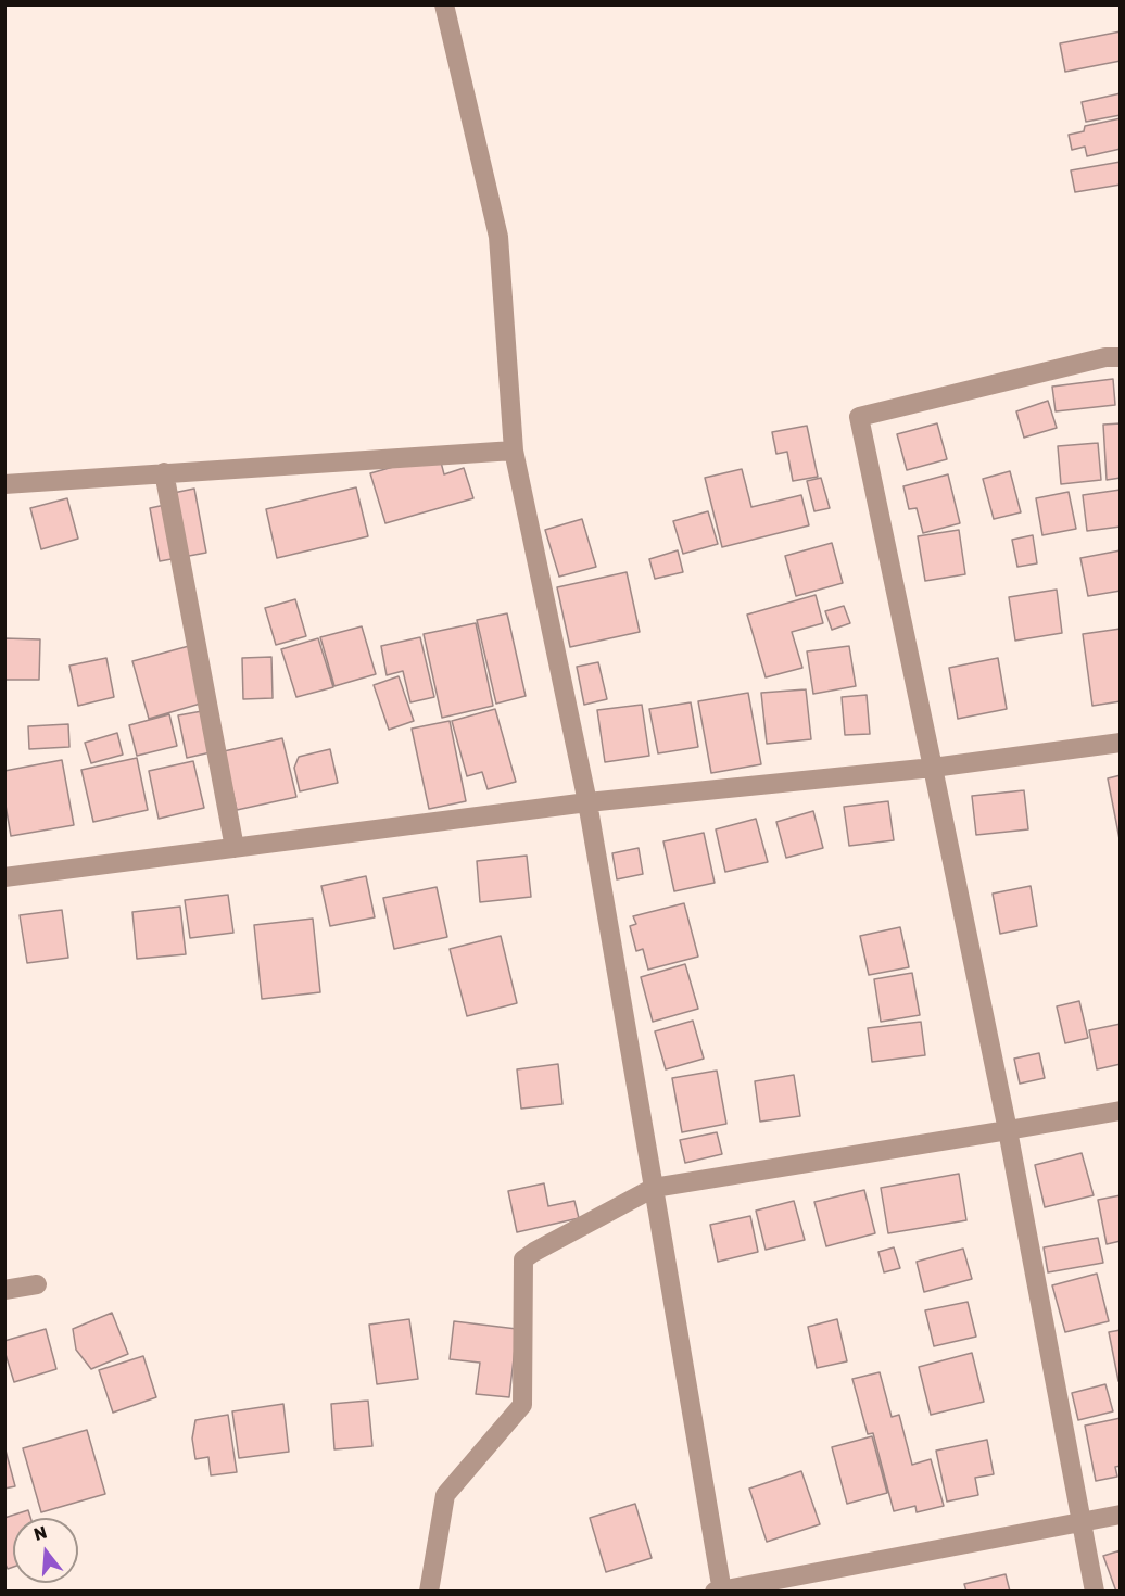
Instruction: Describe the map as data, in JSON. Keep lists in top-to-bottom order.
{
  "north": "top"
}
